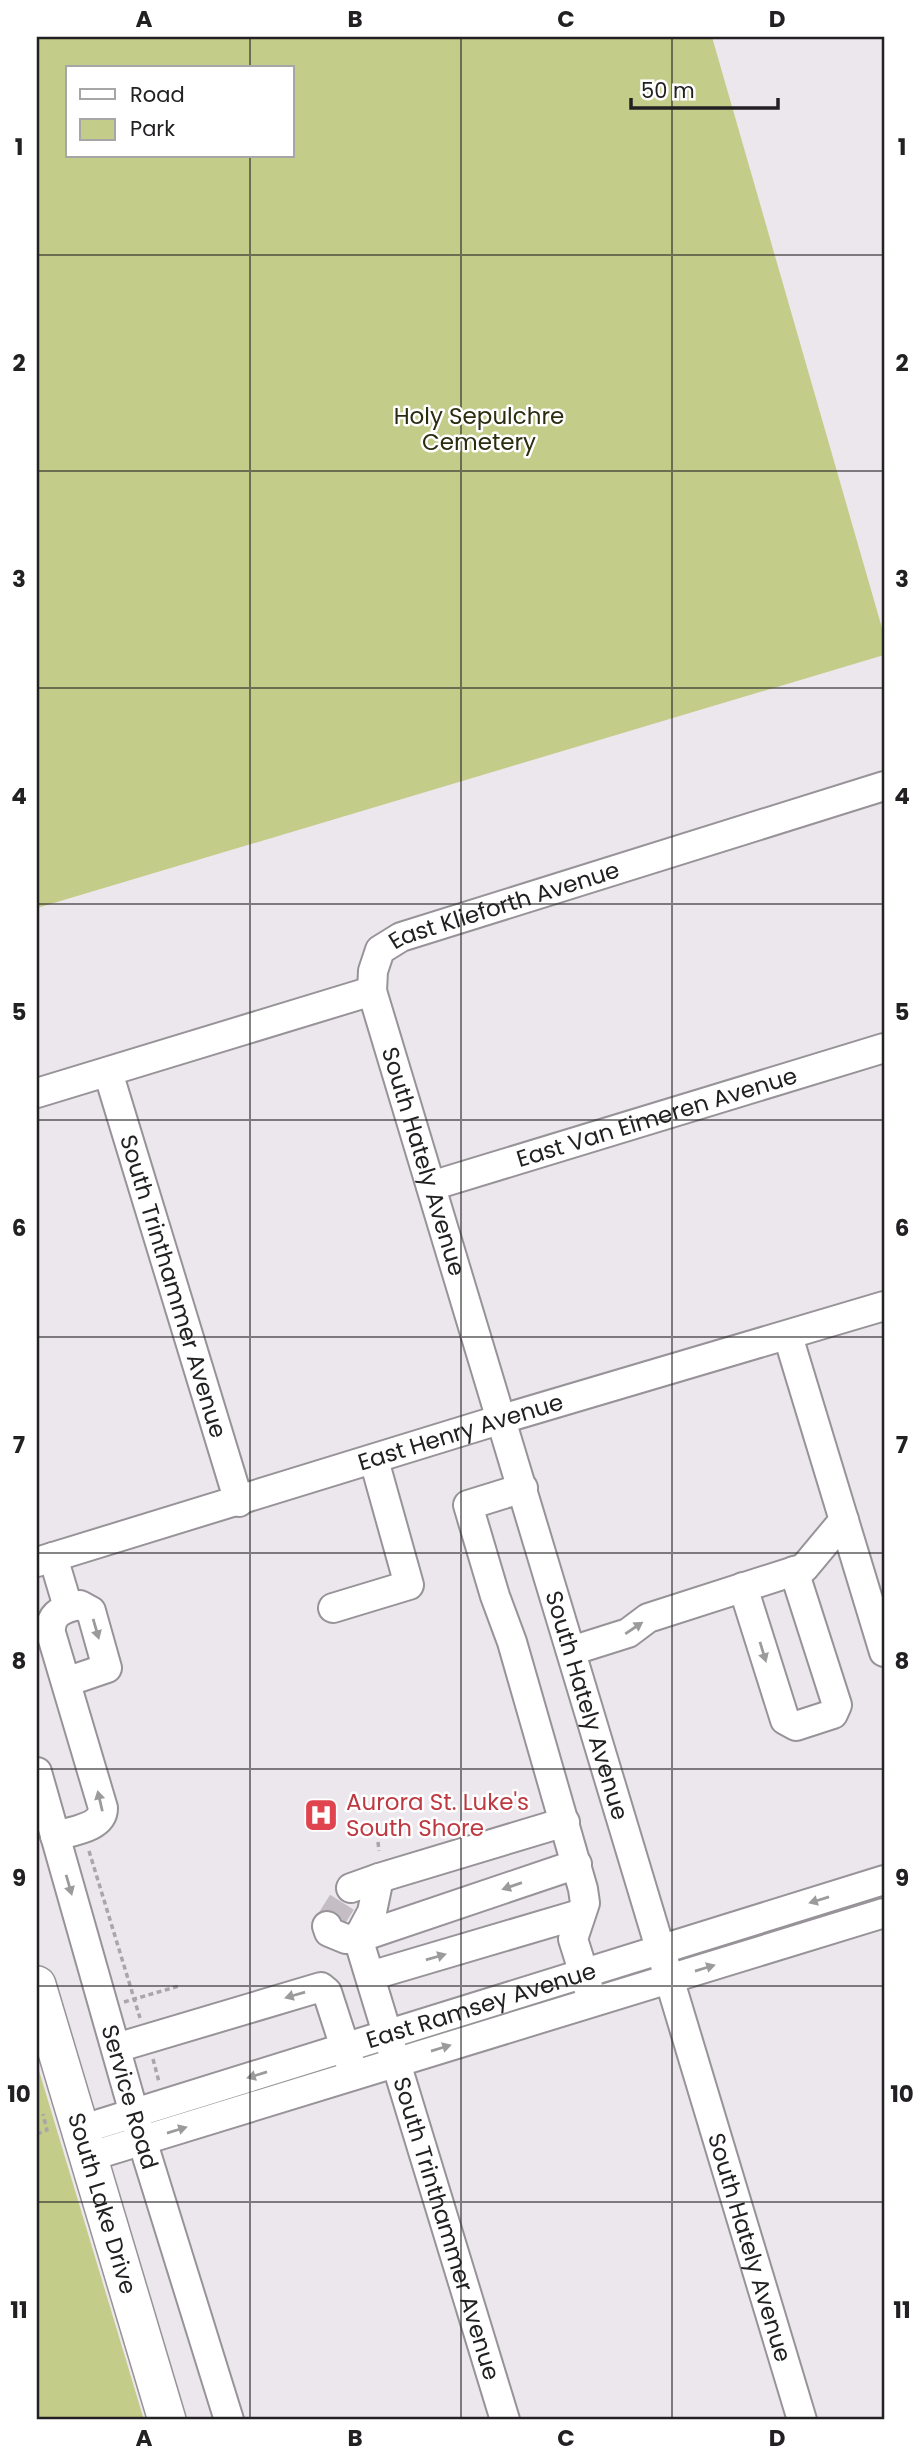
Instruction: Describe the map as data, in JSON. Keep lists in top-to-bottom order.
{
  "streets": {
    "main road": ["South Lake Drive"],
    "street": [
      "East Klieforth Avenue",
      "East Van Eimeren Avenue",
      "South Hately Avenue",
      "South Trinthammer Avenue",
      "East Henry Avenue",
      "East Ramsey Avenue",
      "Service Road"
    ]
  },
  "crossings": [
    ["East Klieforth Avenue", "South Hately Avenue"],
    ["East Van Eimeren Avenue", "South Hately Avenue"],
    ["South Hately Avenue", "East Henry Avenue"],
    ["South Hately Avenue", "East Ramsey Avenue"],
    ["South Trinthammer Avenue", "East Henry Avenue"],
    ["South Trinthammer Avenue", "East Ramsey Avenue"],
    ["East Ramsey Avenue", "Service Road"],
    ["East Ramsey Avenue", "South Lake Drive"]
  ],
  "parks": ["Holy Sepulchre Cemetery"],
  "places": {
    "hospital": ["Aurora St. Luke's South Shore"]
  },
  "legend": ["Road", "Park"],
  "scale_bar": "50 m",
  "grid": {
    "columns": [
      "A",
      "B",
      "C",
      "D"
    ],
    "rows": [
      "1",
      "2",
      "3",
      "4",
      "5",
      "6",
      "7",
      "8",
      "9",
      "10",
      "11"
    ]
  }
}
